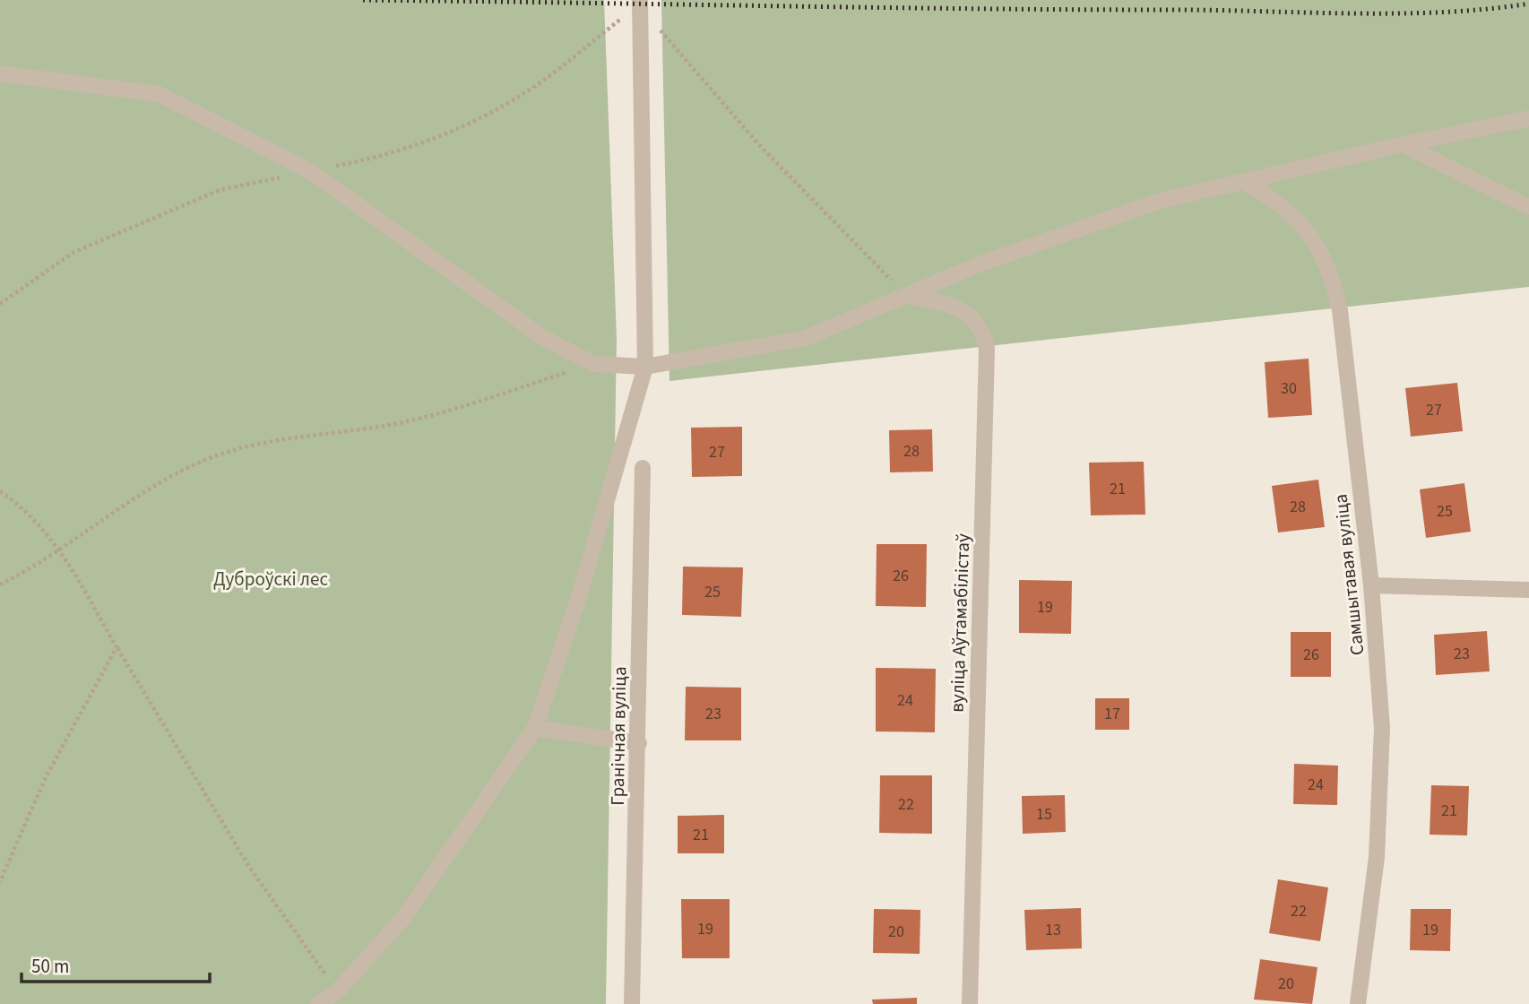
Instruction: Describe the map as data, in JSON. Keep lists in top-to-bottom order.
{
  "streets": {
    "street": ["Самшытавая вуліца", "вуліца Аўтамабілістаў", "Гранічная вуліца"]
  },
  "parks": ["Дуброўскі лес"],
  "house_numbers": [
    "30",
    "27",
    "28",
    "27",
    "21",
    "28",
    "25",
    "26",
    "25",
    "19",
    "23",
    "26",
    "24",
    "23",
    "17",
    "24",
    "22",
    "21",
    "15",
    "21",
    "22",
    "19",
    "13",
    "19",
    "20",
    "20"
  ],
  "scale_bar": "50 m"
}
